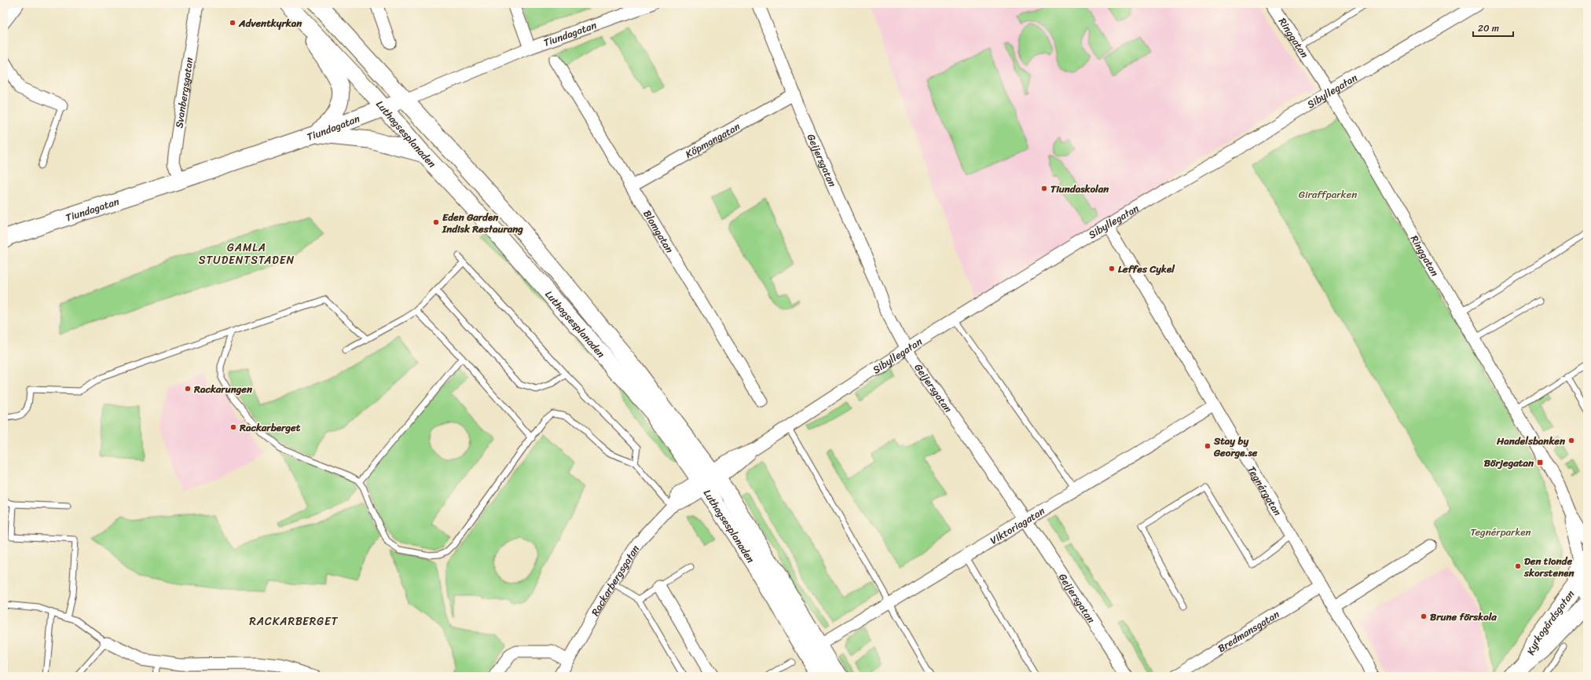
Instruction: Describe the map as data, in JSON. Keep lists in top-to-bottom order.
{
  "streets": {
    "main road": ["Tiundagatan", "Luthagsesplanaden", "Kyrkogårdsgatan"],
    "street": [
      "Ringgatan",
      "Sibyllegatan",
      "Svanbergsgatan",
      "Köpmangatan",
      "Geijersgatan",
      "Blomgatan",
      "Tegnérgatan",
      "Viktoriagatan",
      "Rackarbergsgatan",
      "Bredmansgatan"
    ]
  },
  "crossings": [
    ["Tiundagatan", "Svanbergsgatan"],
    ["Tiundagatan", "Luthagsesplanaden"],
    ["Ringgatan", "Sibyllegatan"],
    ["Sibyllegatan", "Luthagsesplanaden"],
    ["Sibyllegatan", "Geijersgatan"],
    ["Sibyllegatan", "Tegnérgatan"],
    ["Sibyllegatan", "Rackarbergsgatan"],
    ["Luthagsesplanaden", "Viktoriagatan"],
    ["Luthagsesplanaden", "Rackarbergsgatan"],
    ["Köpmangatan", "Geijersgatan"],
    ["Köpmangatan", "Blomgatan"],
    ["Geijersgatan", "Viktoriagatan"],
    ["Tegnérgatan", "Viktoriagatan"],
    ["Tegnérgatan", "Bredmansgatan"]
  ],
  "districts": ["GAMLA STUDENTSTADEN", "RACKARBERGET"],
  "parks": ["Giraffparken", "Tegnérparken"],
  "places": {
    "other": [
      "Adventkyrkan",
      "Tiundaskolan",
      "Eden Garden Indisk Restaurang",
      "Leffes Cykel",
      "Rackarungen",
      "Rackarberget",
      "Handelsbanken",
      "Stay by George.se",
      "Den tionde skorstenen",
      "Brune förskola"
    ],
    "transit": ["Börjegatan"]
  },
  "scale_bar": "20 m"
}
